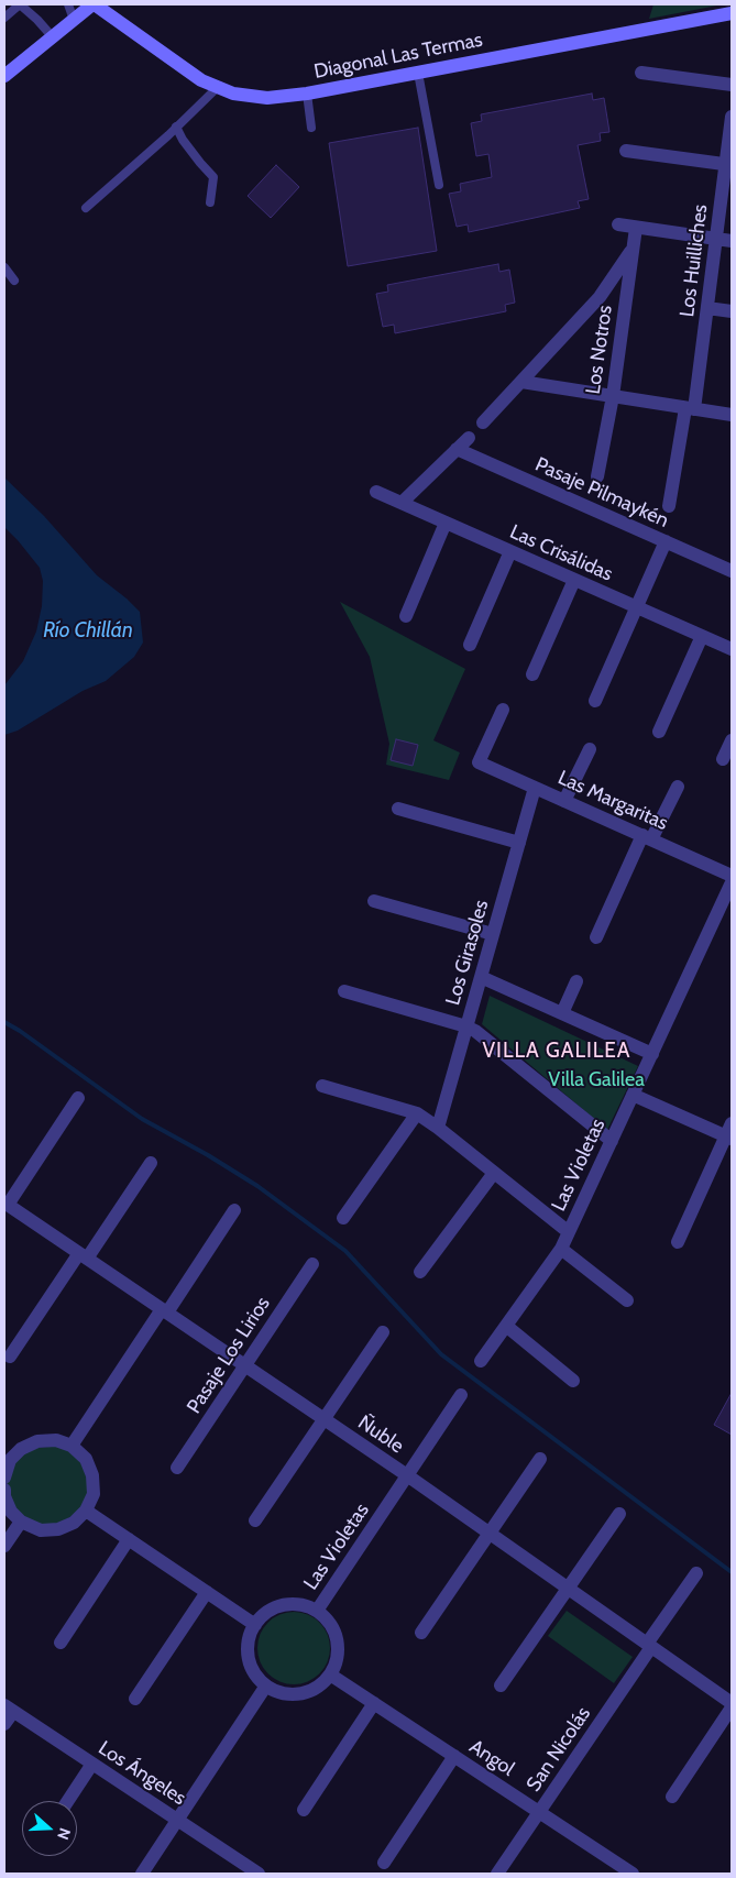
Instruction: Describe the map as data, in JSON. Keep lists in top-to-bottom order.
{
  "streets": {
    "main road": ["Diagonal Las Termas"],
    "street": [
      "Los Huilliches",
      "Los Notros",
      "Pasaje Pilmaykén",
      "Las Crisálidas",
      "Las Margaritas",
      "Los Girasoles",
      "Las Violetas",
      "Pasaje Los Lirios",
      "Ñuble",
      "San Nicolás",
      "Angol",
      "Los Ángeles"
    ]
  },
  "crossings": [
    ["Las Margaritas", "Los Girasoles"],
    ["Las Violetas", "Ñuble"],
    ["Las Violetas", "Angol"],
    ["Pasaje Los Lirios", "Ñuble"],
    ["Ñuble", "San Nicolás"],
    ["San Nicolás", "Angol"]
  ],
  "districts": ["VILLA GALILEA"],
  "water": ["Río Chillán"],
  "parks": ["Villa Galilea"],
  "north": "right"
}
